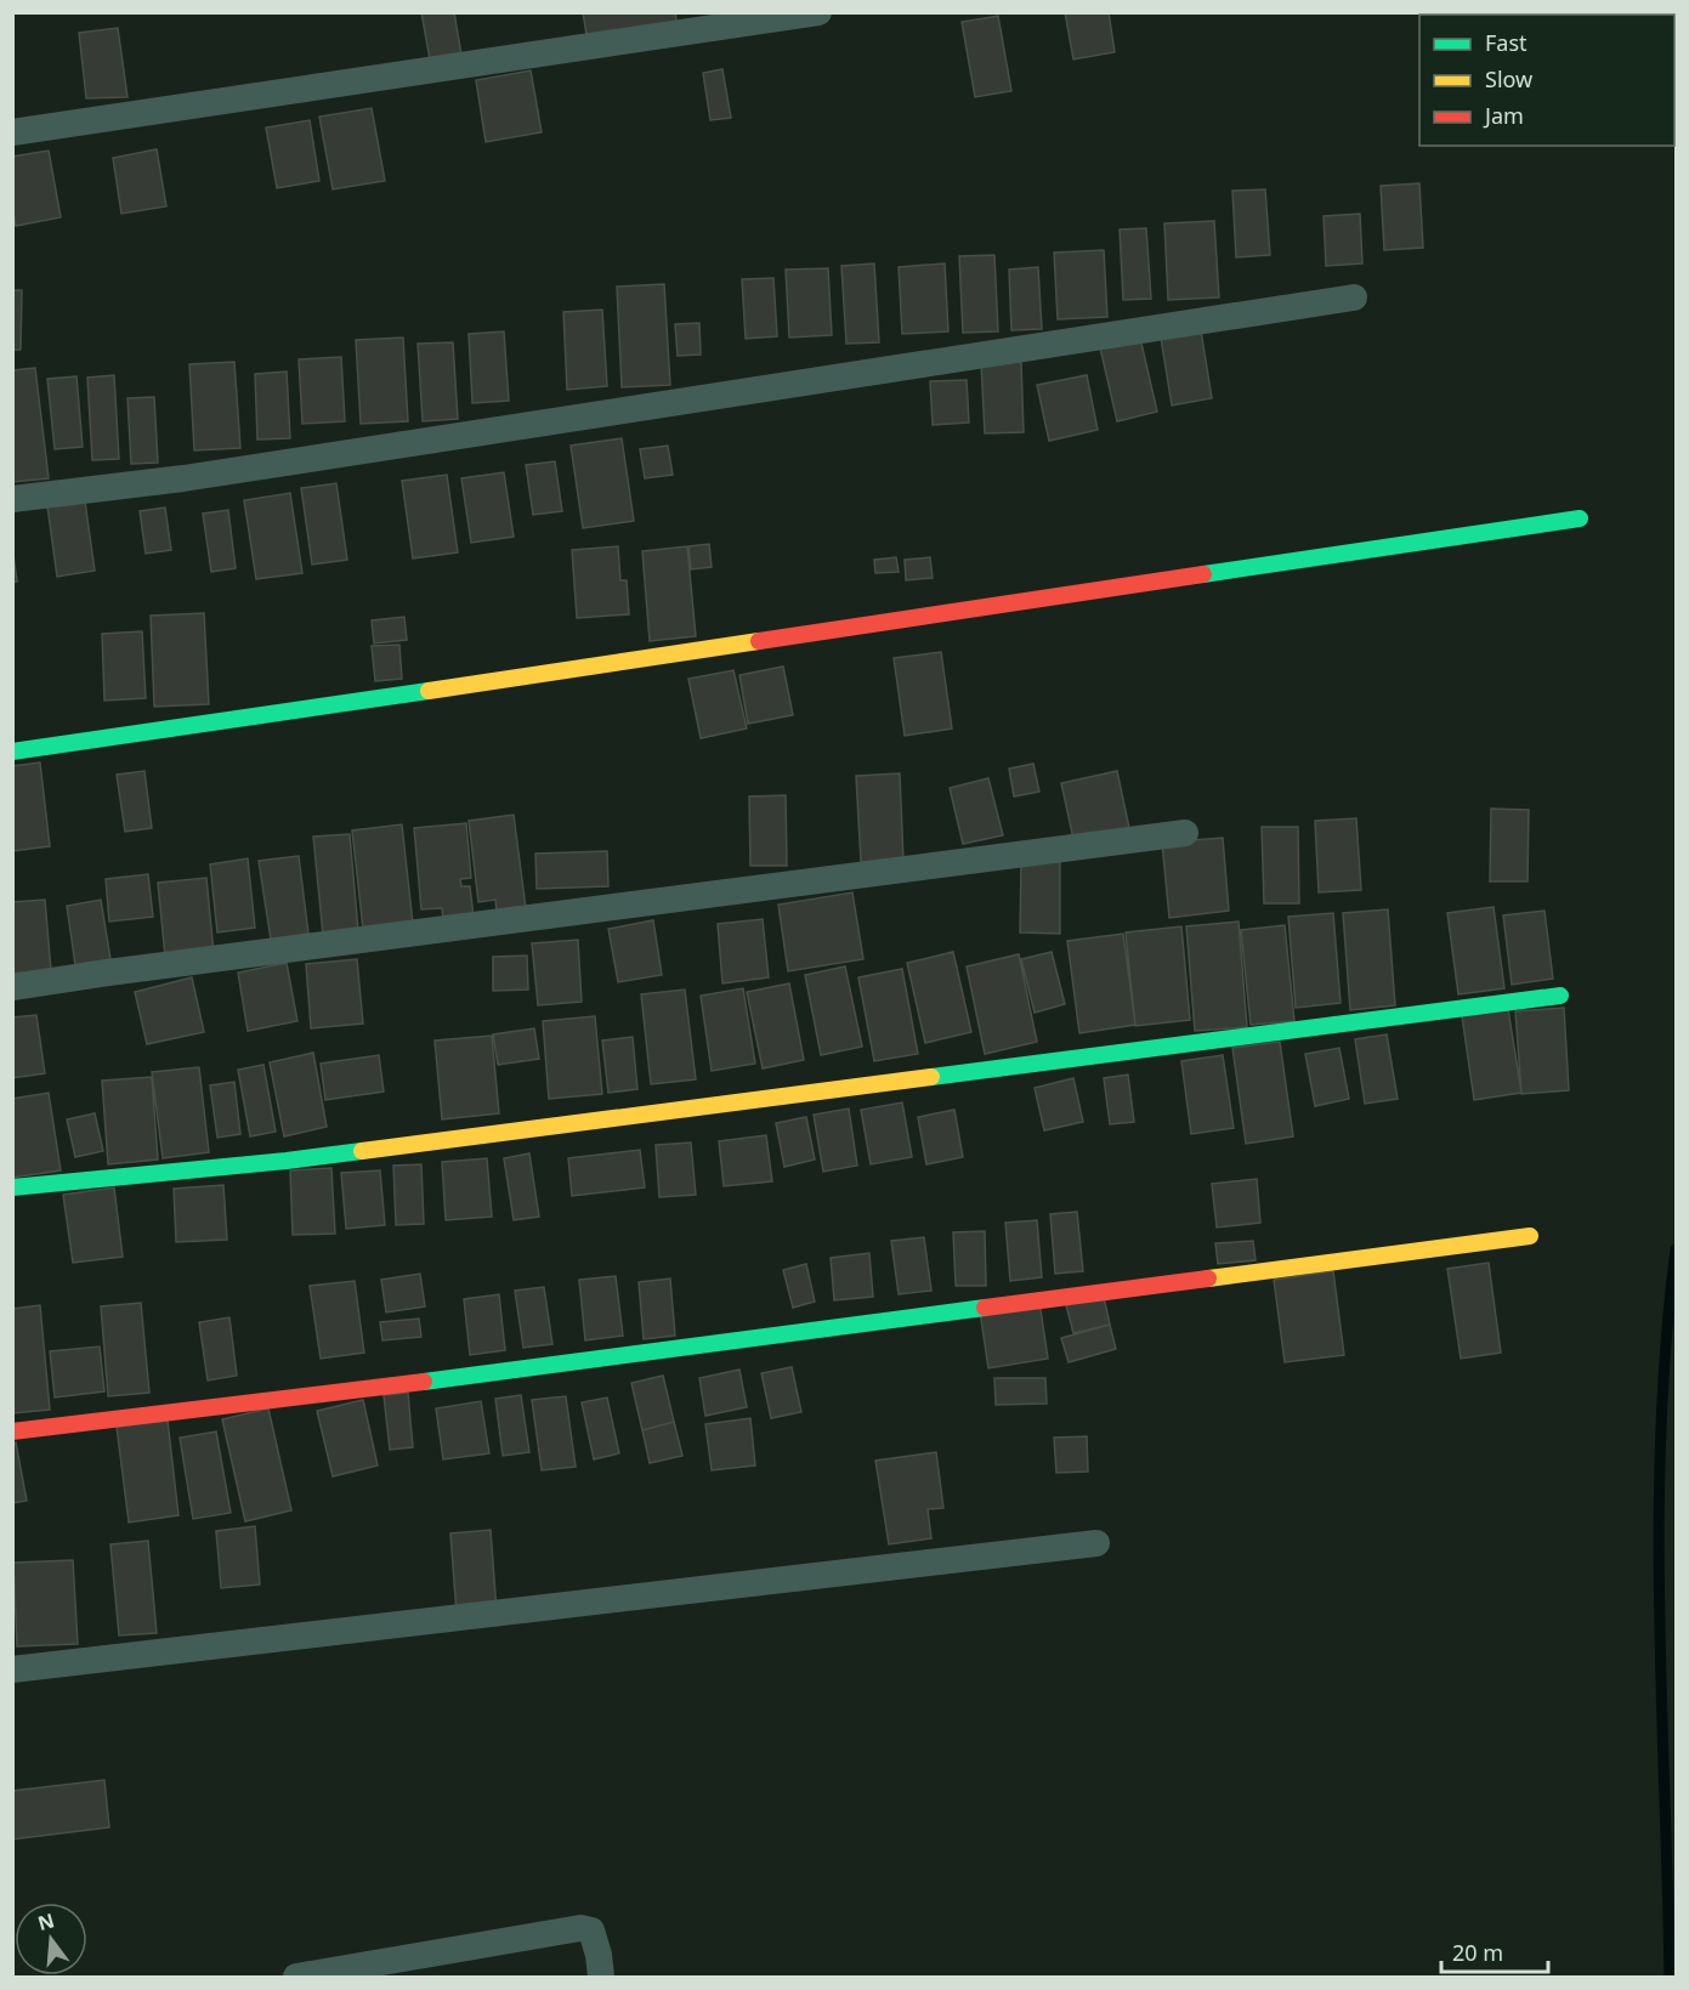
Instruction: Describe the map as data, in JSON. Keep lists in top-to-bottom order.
{
  "legend": ["Fast", "Slow", "Jam"],
  "scale_bar": "20 m",
  "north": "top"
}
